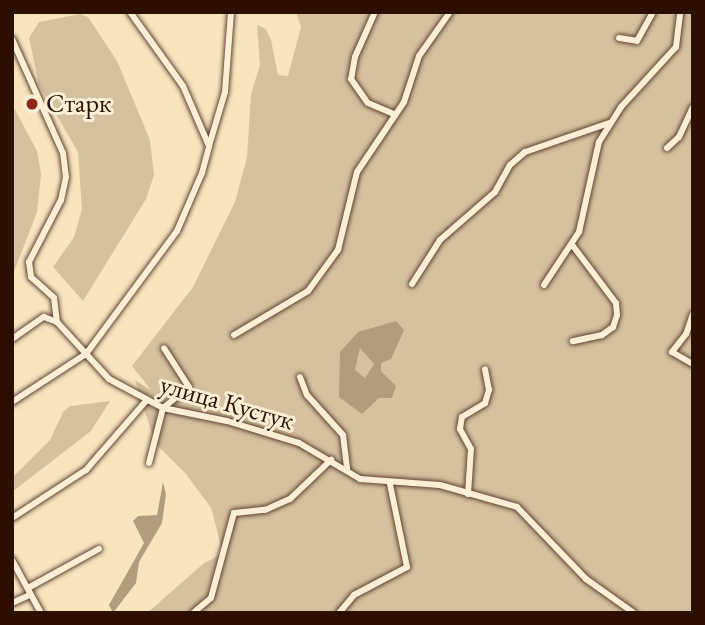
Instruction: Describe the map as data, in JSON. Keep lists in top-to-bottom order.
{
  "streets": {
    "street": ["улица Кустук"]
  },
  "places": ["Старк"]
}
